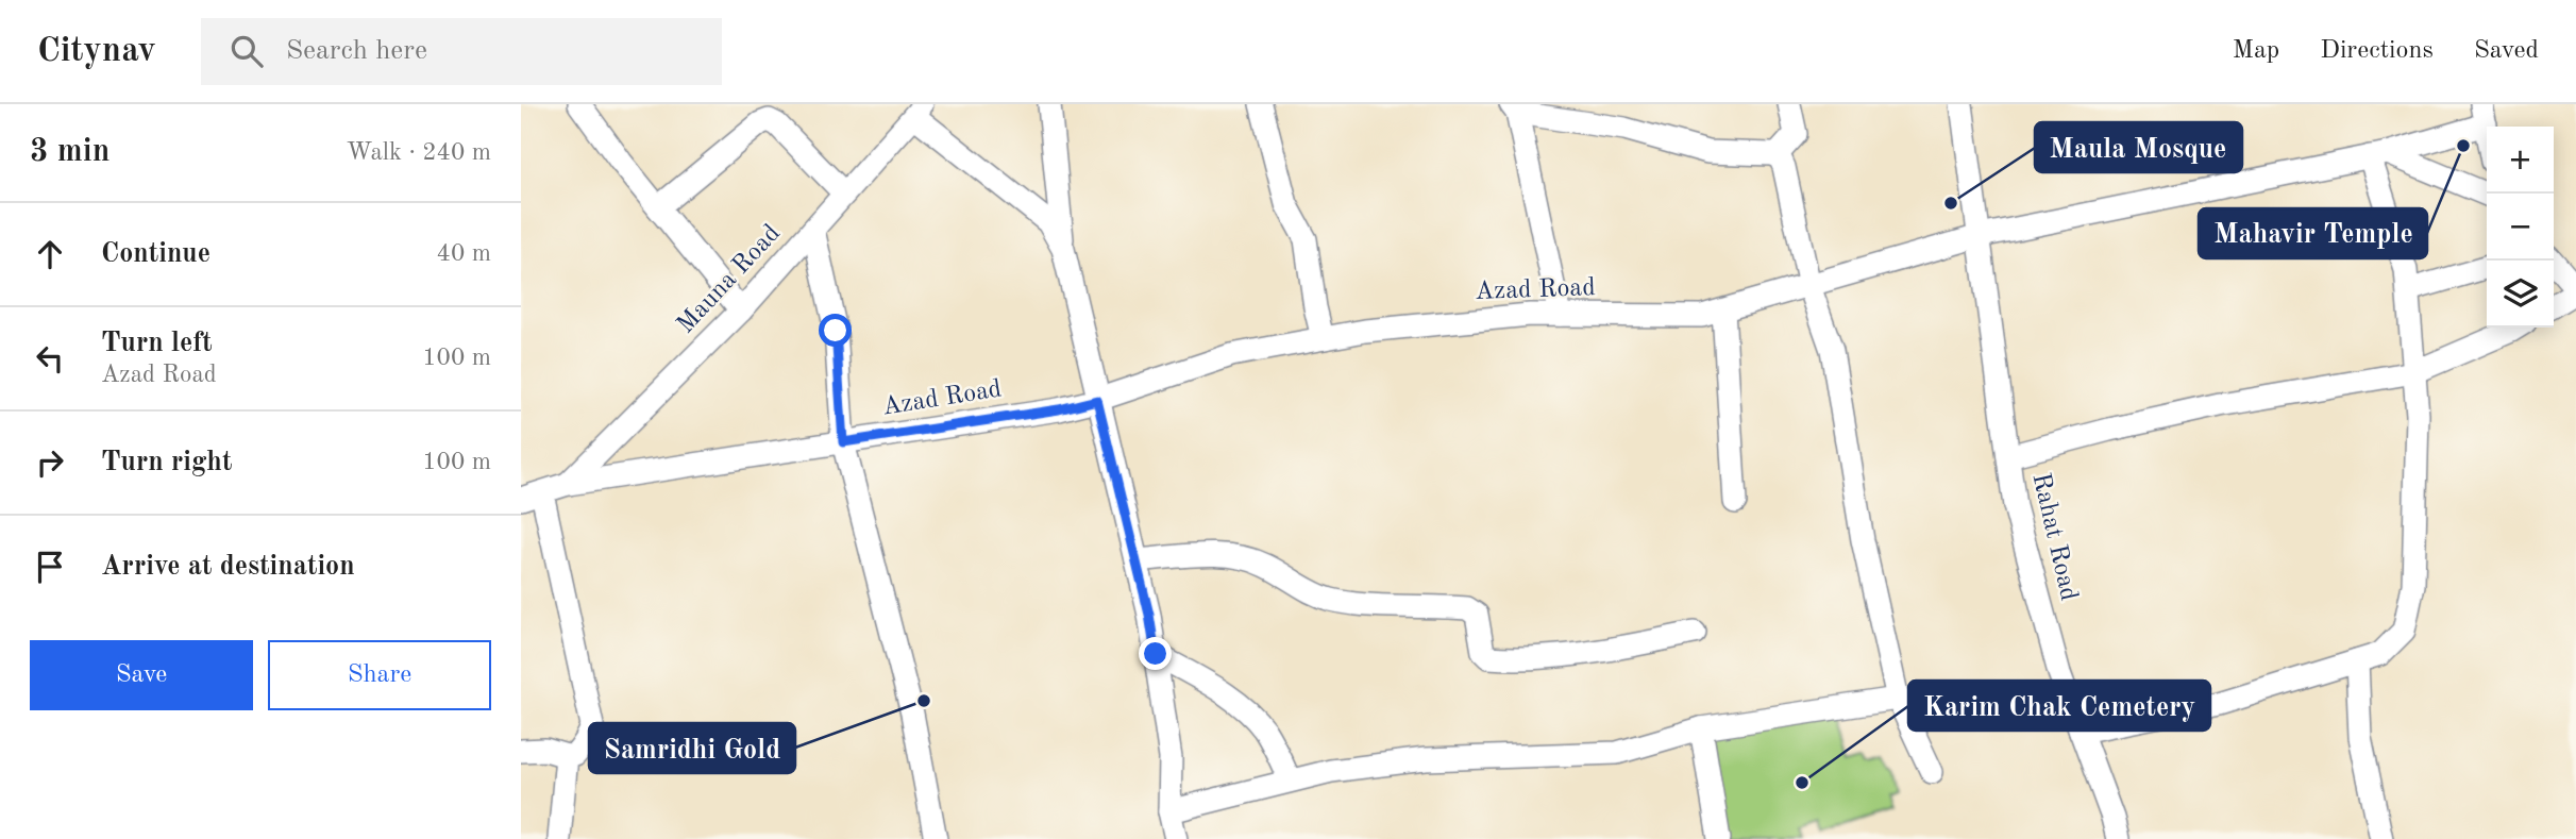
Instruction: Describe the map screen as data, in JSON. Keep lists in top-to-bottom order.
{
  "streets": {
    "street": ["Mauna Road", "Azad Road", "Rahat Road"]
  },
  "crossings": [
    ["Mauna Road", "Azad Road"],
    ["Azad Road", "Rahat Road"]
  ],
  "places": [
    "Mahavir Temple",
    "Maula Mosque",
    "Samridhi Gold",
    "Karim Chak Cemetery"
  ],
  "page": {
    "header": "Citynav",
    "search": "Search here",
    "nav": ["Map", "Directions", "Saved"],
    "heading": ["3 min", "Walk · 240 m"],
    "map_buttons": ["+", "−"],
    "list": [
      ["Continue", "40 m"],
      ["Turn left", "Azad Road", "100 m"],
      ["Turn right", "100 m"],
      "Arrive at destination"
    ],
    "buttons": ["Save", "Share"]
  }
}
